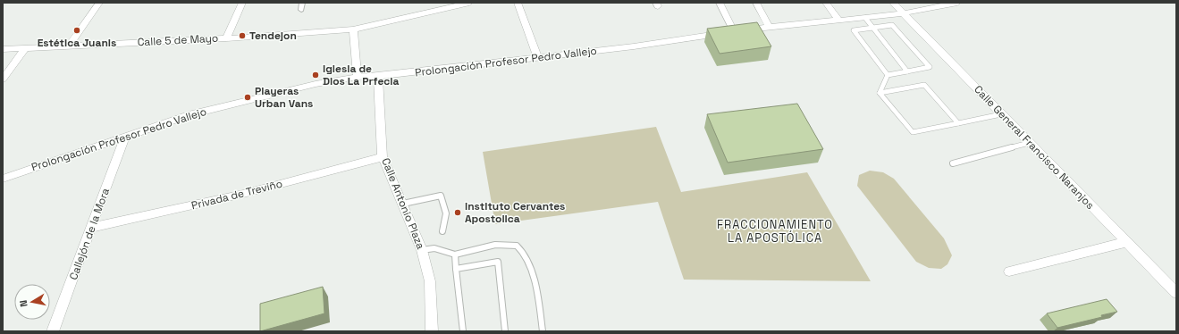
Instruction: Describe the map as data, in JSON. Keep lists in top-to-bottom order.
{
  "streets": {
    "street": [
      "Calle 5 de Mayo",
      "Prolongación Profesor Pedro Vallejo",
      "Calle General Francisco Naranjos",
      "Privada de Treviño",
      "Calle Antonio Plaza",
      "Callejón de la Mora"
    ]
  },
  "crossings": [
    ["Prolongación Profesor Pedro Vallejo", "Calle General Francisco Naranjos"],
    ["Prolongación Profesor Pedro Vallejo", "Calle Antonio Plaza"],
    ["Prolongación Profesor Pedro Vallejo", "Callejón de la Mora"],
    ["Privada de Treviño", "Calle Antonio Plaza"],
    ["Privada de Treviño", "Callejón de la Mora"]
  ],
  "districts": ["FRACCIONAMIENTO LA APOSTÓLICA"],
  "places": [
    "Estética Juanis",
    "Tendejon",
    "Iglesia de Dios La Prfecia",
    "Playeras Urban Vans",
    "Instituto Cervantes Apostolica"
  ],
  "north": "left"
}
